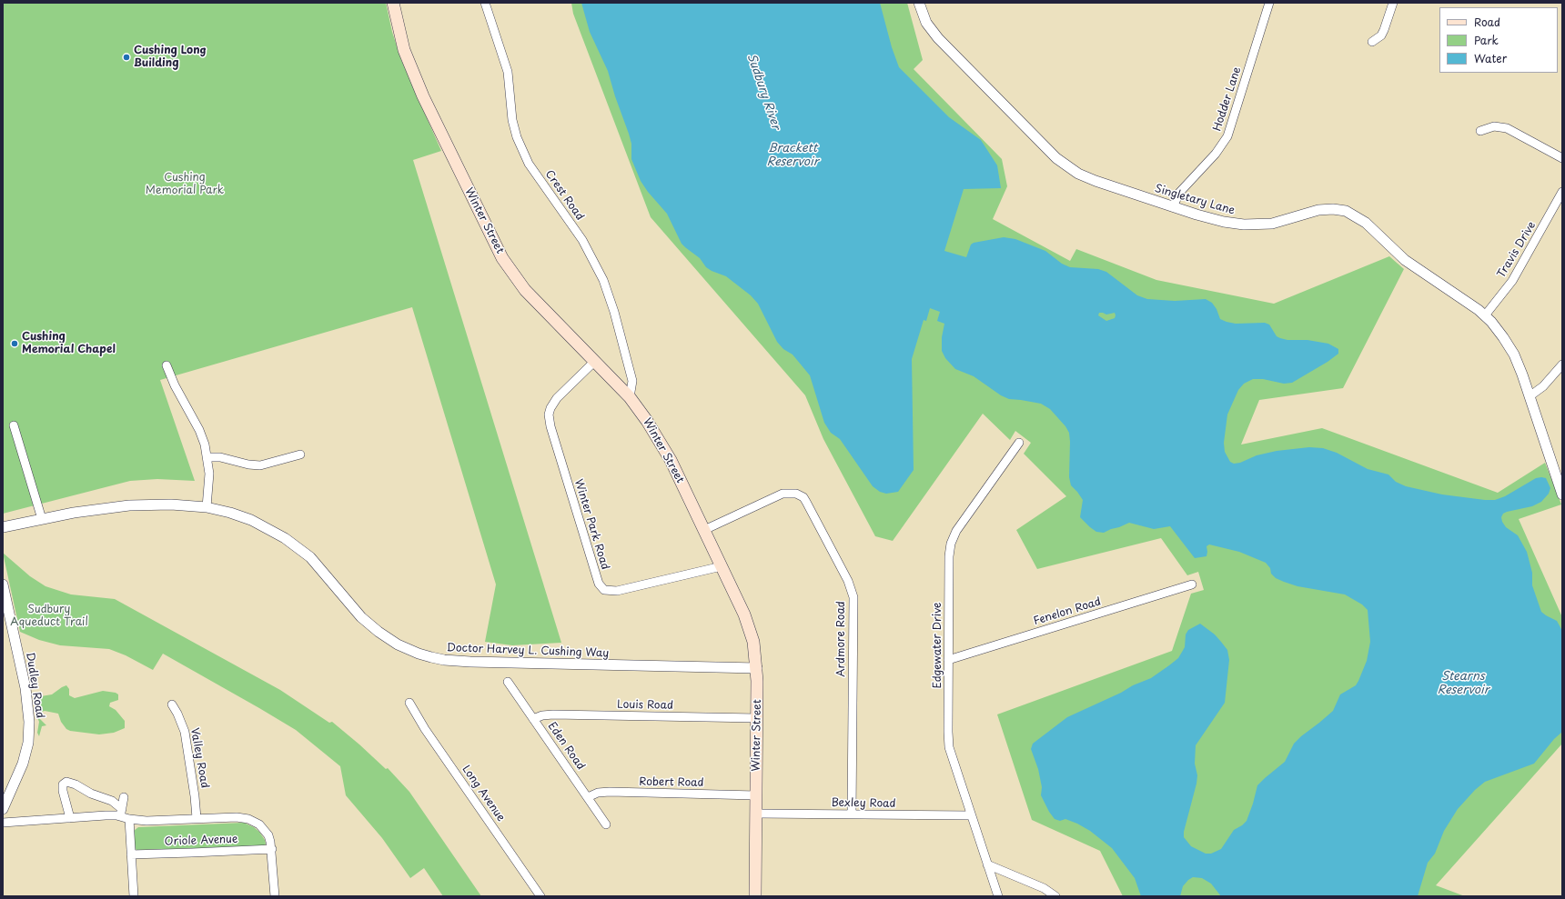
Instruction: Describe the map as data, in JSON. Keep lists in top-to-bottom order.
{
  "streets": {
    "main road": ["Winter Street"],
    "street": [
      "Hodder Lane",
      "Crest Road",
      "Singletary Lane",
      "Travis Drive",
      "Winter Park Road",
      "Fenelon Road",
      "Ardmore Road",
      "Edgewater Drive",
      "Doctor Harvey L. Cushing Way",
      "Dudley Road",
      "Louis Road",
      "Eden Road",
      "Valley Road",
      "Robert Road",
      "Long Avenue",
      "Bexley Road",
      "Oriole Avenue"
    ]
  },
  "crossings": [
    ["Hodder Lane", "Singletary Lane"],
    ["Crest Road", "Winter Street"],
    ["Singletary Lane", "Travis Drive"],
    ["Winter Street", "Winter Park Road"],
    ["Winter Street", "Ardmore Road"],
    ["Winter Street", "Doctor Harvey L. Cushing Way"],
    ["Winter Street", "Louis Road"],
    ["Winter Street", "Robert Road"],
    ["Winter Street", "Bexley Road"],
    ["Fenelon Road", "Edgewater Drive"],
    ["Ardmore Road", "Bexley Road"],
    ["Edgewater Drive", "Bexley Road"],
    ["Louis Road", "Eden Road"],
    ["Eden Road", "Robert Road"]
  ],
  "water": ["Sudbury River", "Brackett Reservoir", "Stearns Reservoir"],
  "parks": ["Cushing Memorial Park", "Sudbury Aqueduct Trail"],
  "places": ["Cushing Long Building", "Cushing Memorial Chapel"],
  "legend": ["Road", "Park", "Water"]
}
